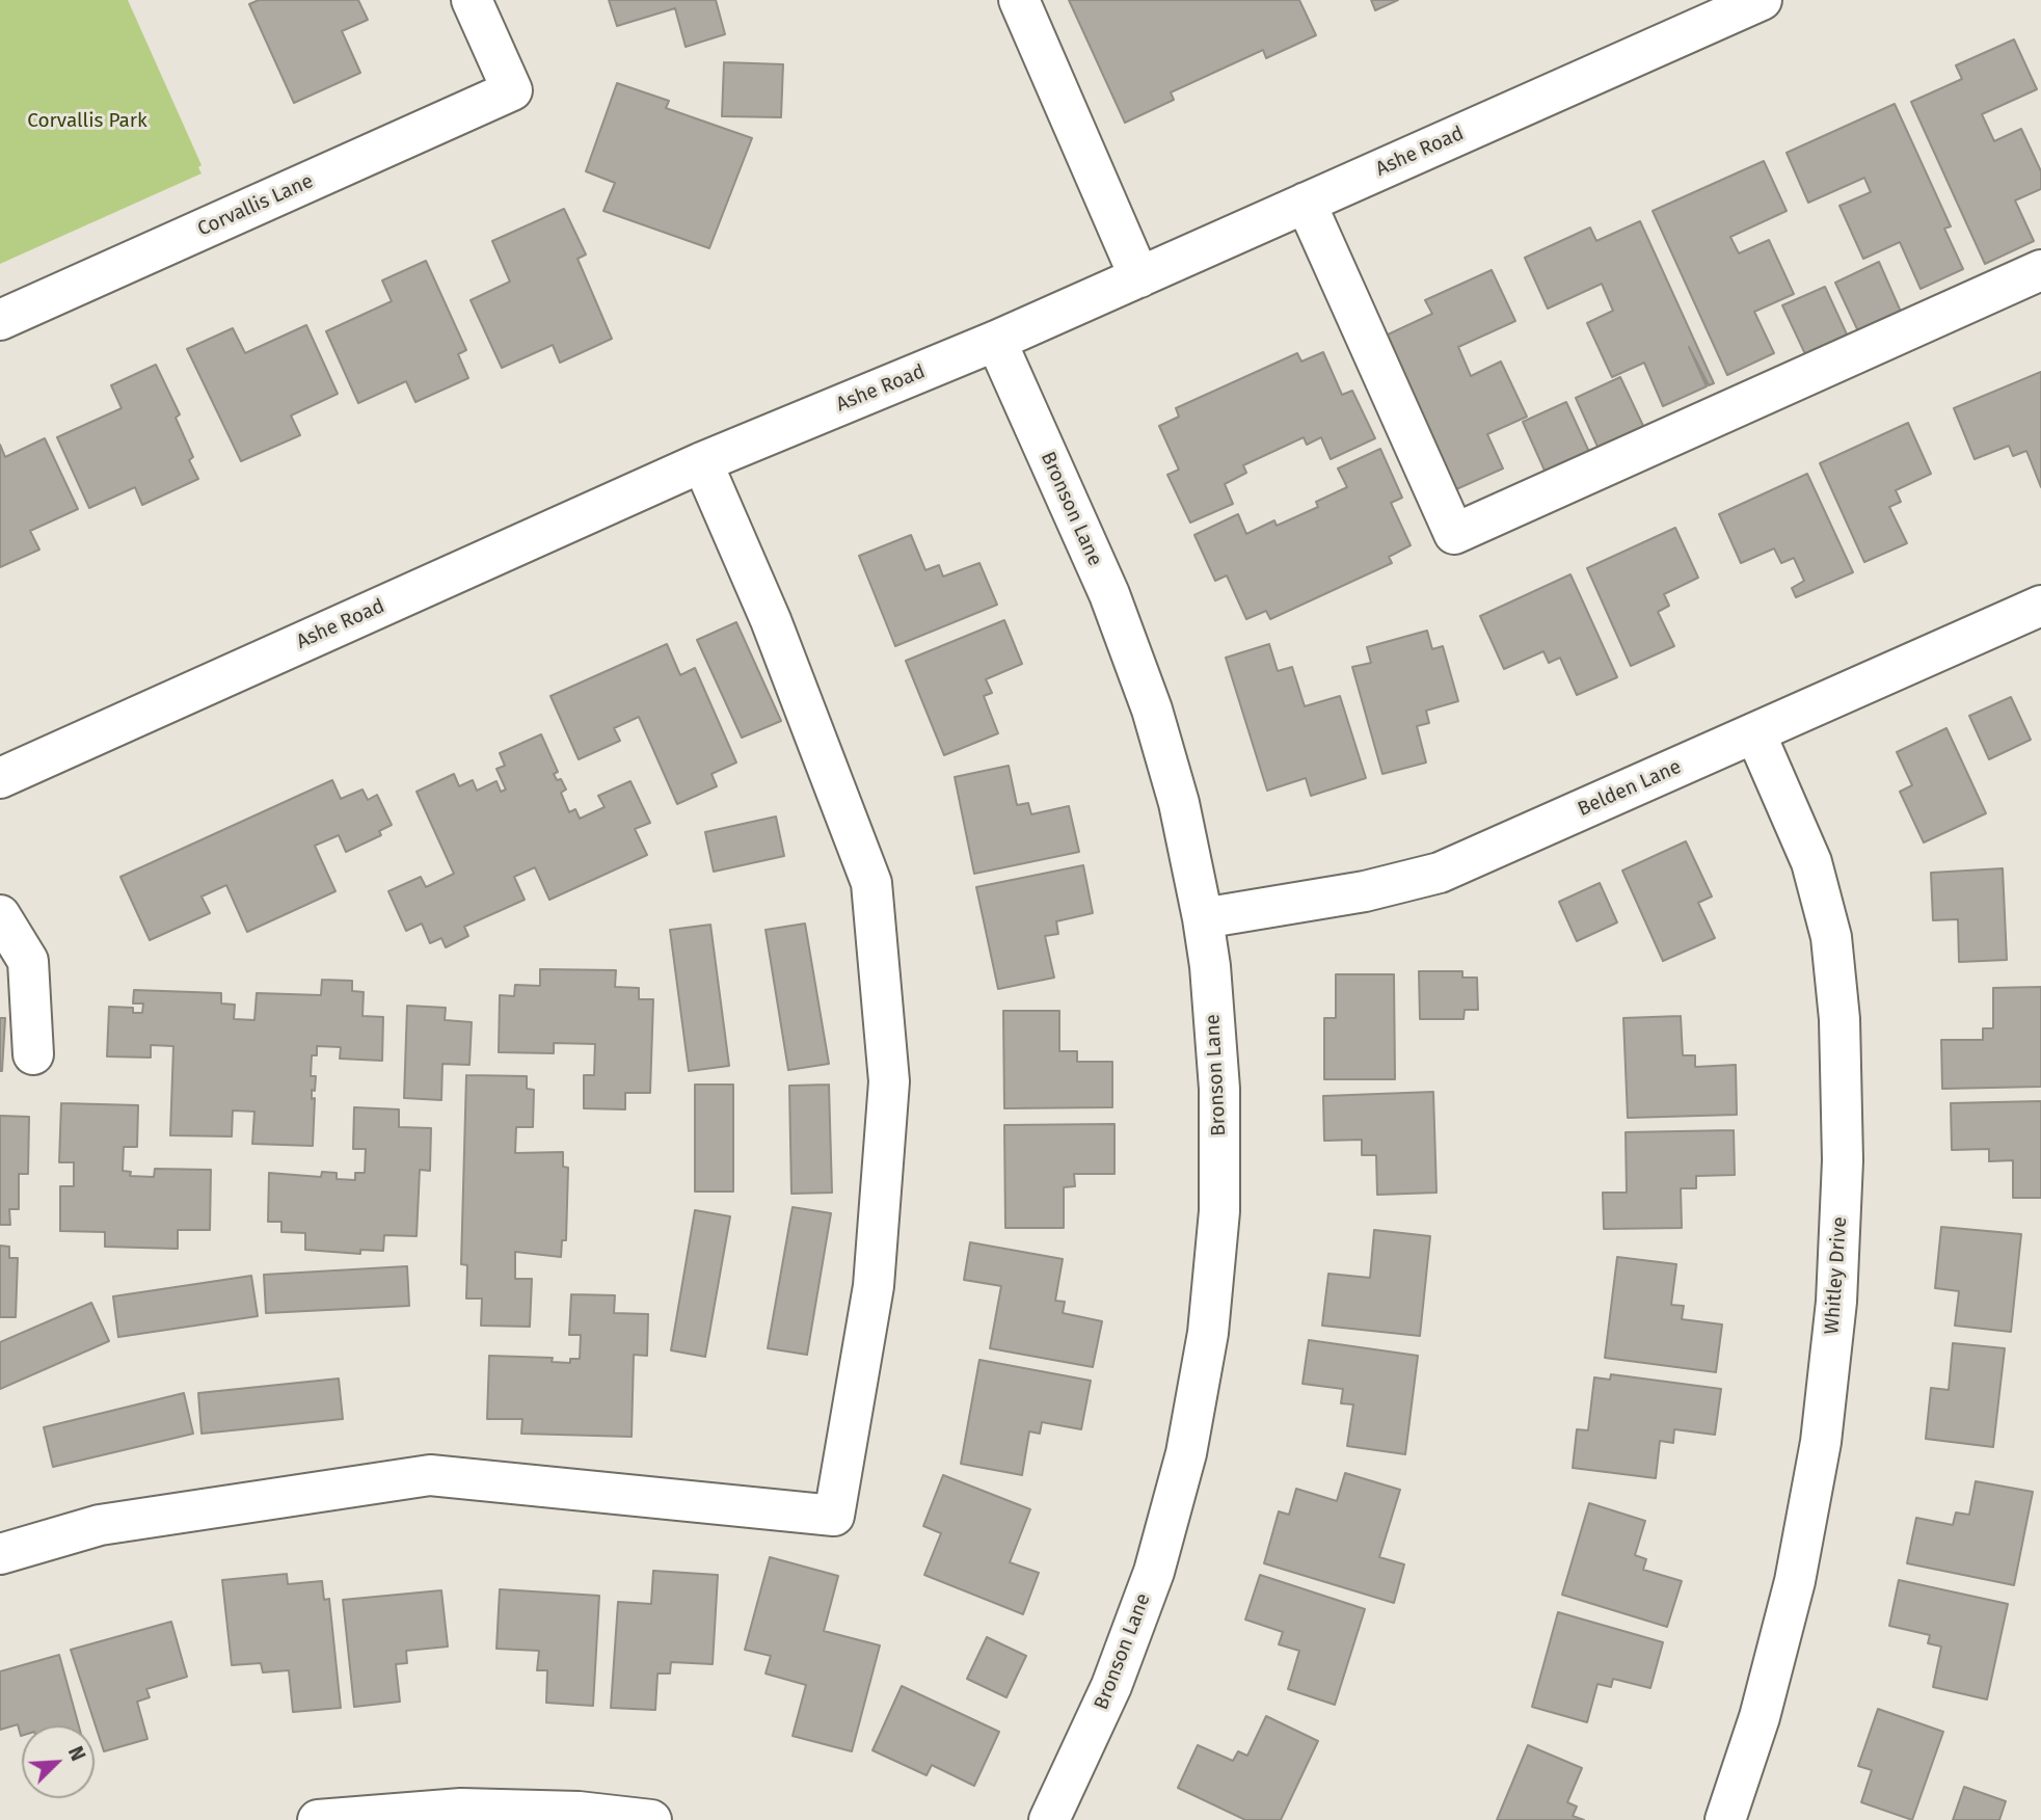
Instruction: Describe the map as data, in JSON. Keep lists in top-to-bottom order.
{
  "streets": {
    "street": [
      "Ashe Road",
      "Corvallis Lane",
      "Bronson Lane",
      "Belden Lane",
      "Whitley Drive"
    ]
  },
  "crossings": [
    ["Ashe Road", "Bronson Lane"],
    ["Bronson Lane", "Belden Lane"],
    ["Belden Lane", "Whitley Drive"]
  ],
  "parks": ["Corvallis Park"],
  "north": "top right"
}
